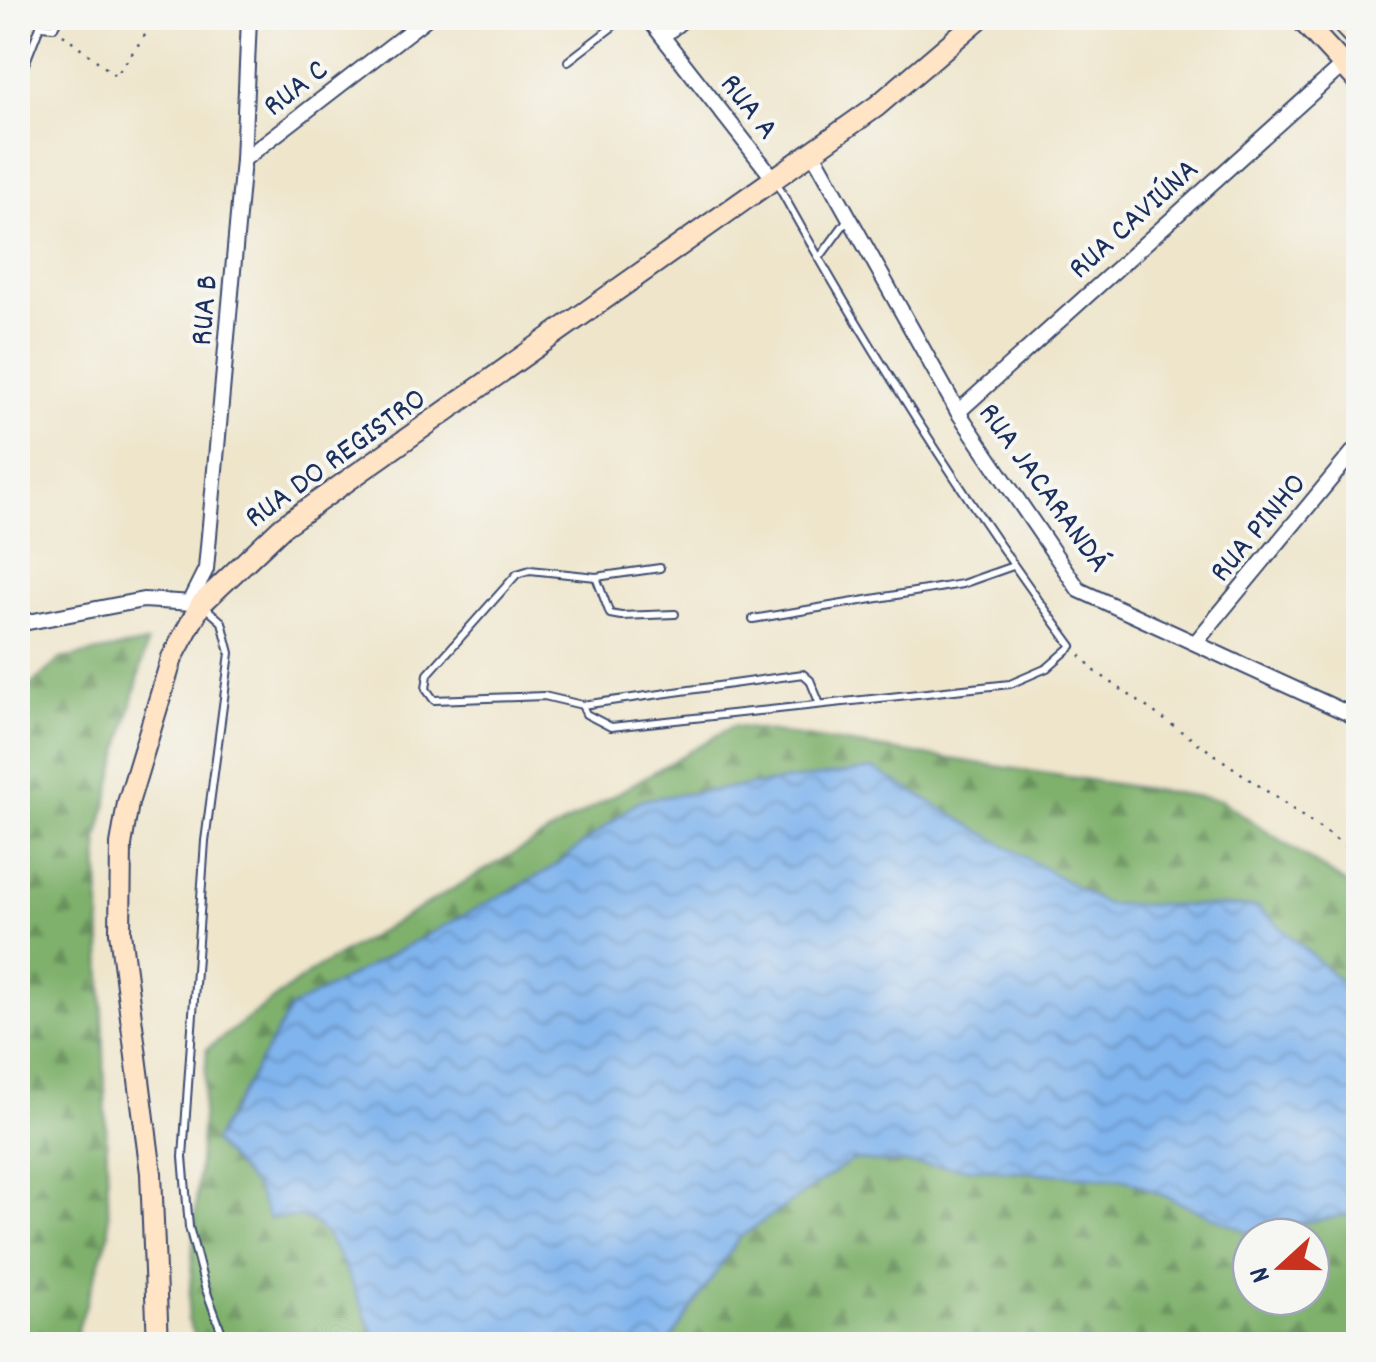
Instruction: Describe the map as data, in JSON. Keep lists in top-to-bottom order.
{
  "streets": {
    "main road": ["RUA DO REGISTRO"],
    "street": [
      "RUA C",
      "RUA A",
      "RUA CAVIÚNA",
      "RUA B",
      "RUA JACARANDÁ",
      "RUA PINHO"
    ]
  },
  "crossings": [
    ["RUA C", "RUA B"],
    ["RUA A", "RUA DO REGISTRO"],
    ["RUA CAVIÚNA", "RUA JACARANDÁ"],
    ["RUA B", "RUA DO REGISTRO"],
    ["RUA DO REGISTRO", "RUA JACARANDÁ"],
    ["RUA JACARANDÁ", "RUA PINHO"]
  ],
  "north": "left"
}
